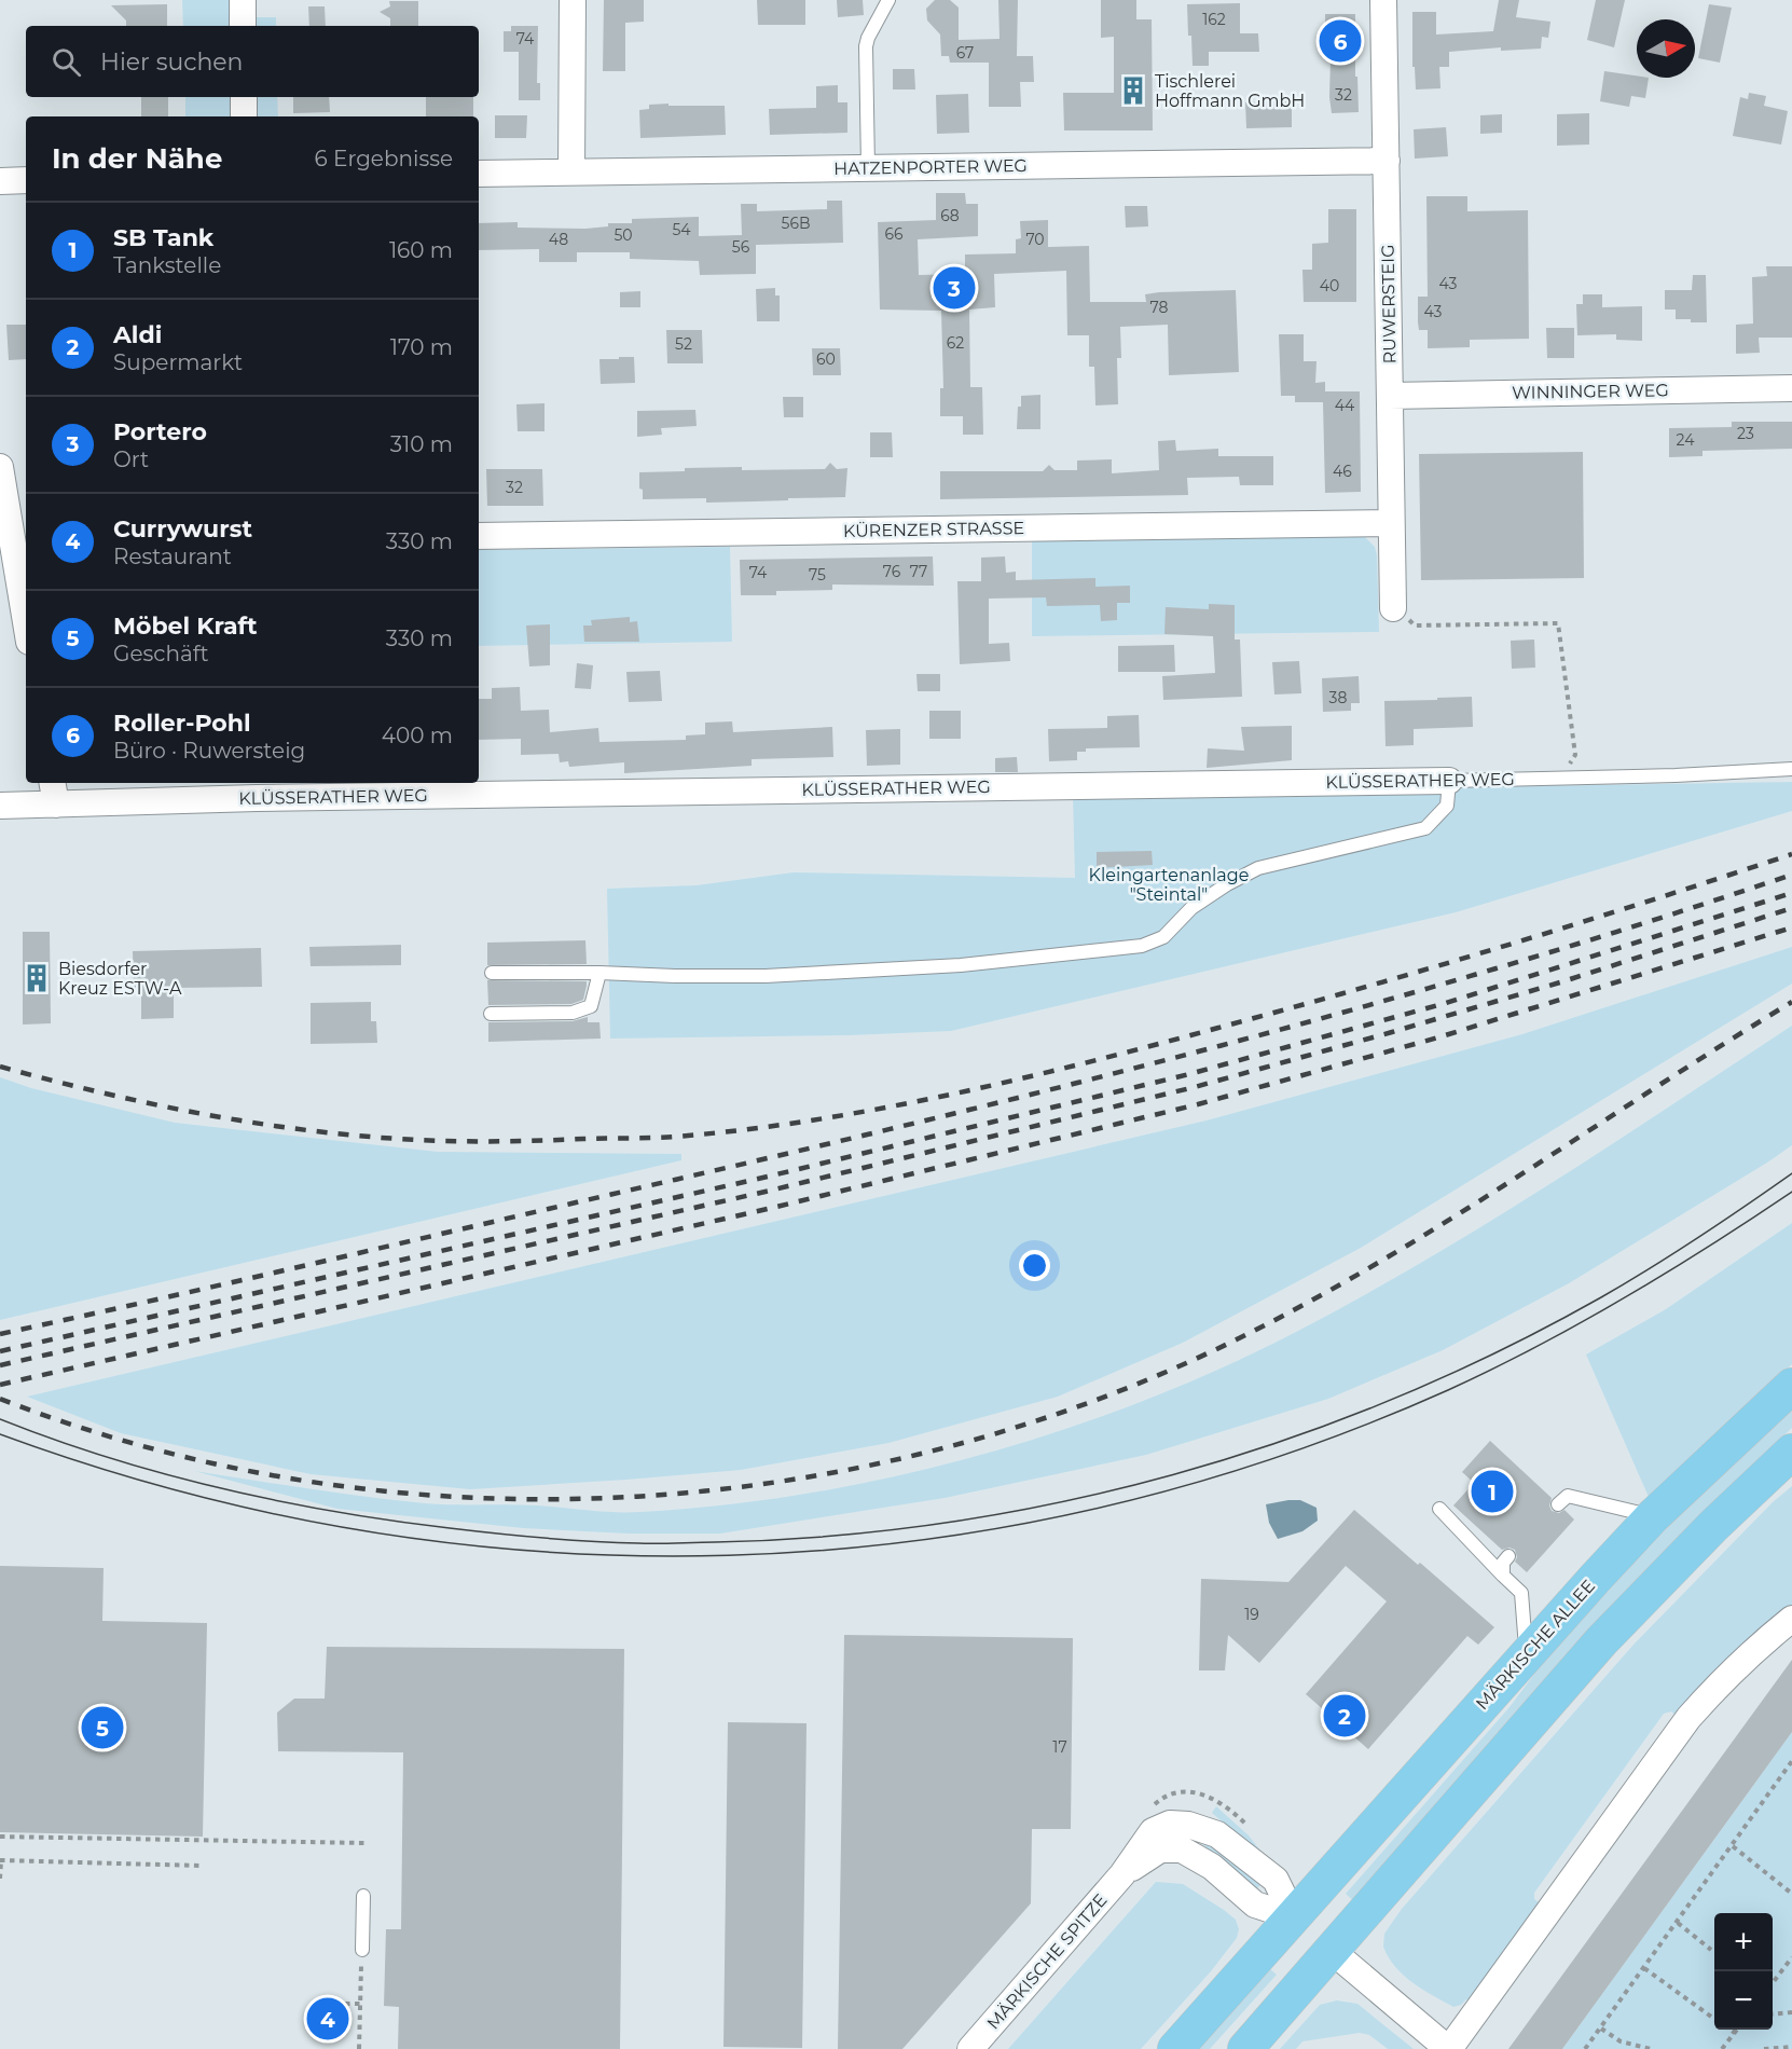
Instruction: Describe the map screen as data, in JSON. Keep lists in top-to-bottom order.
{
  "streets": {
    "main road": ["MÄRKISCHE ALLEE"],
    "street": [
      "HATZENPORTER WEG",
      "RUWERSTEIG",
      "WINNINGER WEG",
      "KÜRENZER STRASSE",
      "KLÜSSERATHER WEG",
      "MÄRKISCHE SPITZE"
    ]
  },
  "crossings": [
    ["HATZENPORTER WEG", "RUWERSTEIG"],
    ["RUWERSTEIG", "WINNINGER WEG"],
    ["RUWERSTEIG", "KÜRENZER STRASSE"],
    ["MÄRKISCHE ALLEE", "MÄRKISCHE SPITZE"]
  ],
  "parks": ["Kleingartenanlage \"Steintal\""],
  "places": {
    "building": ["Tischlerei Hoffmann GmbH", "Biesdorfer Kreuz ESTW-A"]
  },
  "house_numbers": [
    "162",
    "74",
    "67",
    "32",
    "68",
    "56B",
    "54",
    "66",
    "50",
    "48",
    "70",
    "56",
    "43",
    "40",
    "78",
    "43",
    "62",
    "52",
    "60",
    "44",
    "23",
    "24",
    "46",
    "32",
    "76",
    "77",
    "74",
    "75",
    "38",
    "19",
    "17"
  ],
  "north": "right",
  "page": {
    "pins": [
      "6",
      "3",
      "1",
      "2",
      "5",
      "4"
    ],
    "search": "Hier suchen",
    "heading": ["In der Nähe", "6 Ergebnisse"],
    "list": [
      {
        "mark": "1",
        "name": "SB Tank",
        "note": "Tankstelle",
        "value": "160 m"
      },
      {
        "mark": "2",
        "name": "Aldi",
        "note": "Supermarkt",
        "value": "170 m"
      },
      {
        "mark": "3",
        "name": "Portero",
        "note": "Ort",
        "value": "310 m"
      },
      {
        "mark": "4",
        "name": "Currywurst",
        "note": "Restaurant",
        "value": "330 m"
      },
      {
        "mark": "5",
        "name": "Möbel Kraft",
        "note": "Geschäft",
        "value": "330 m"
      },
      {
        "mark": "6",
        "name": "Roller-Pohl",
        "note": "Büro · Ruwersteig",
        "value": "400 m"
      }
    ],
    "map_buttons": ["+", "−"]
  }
}
